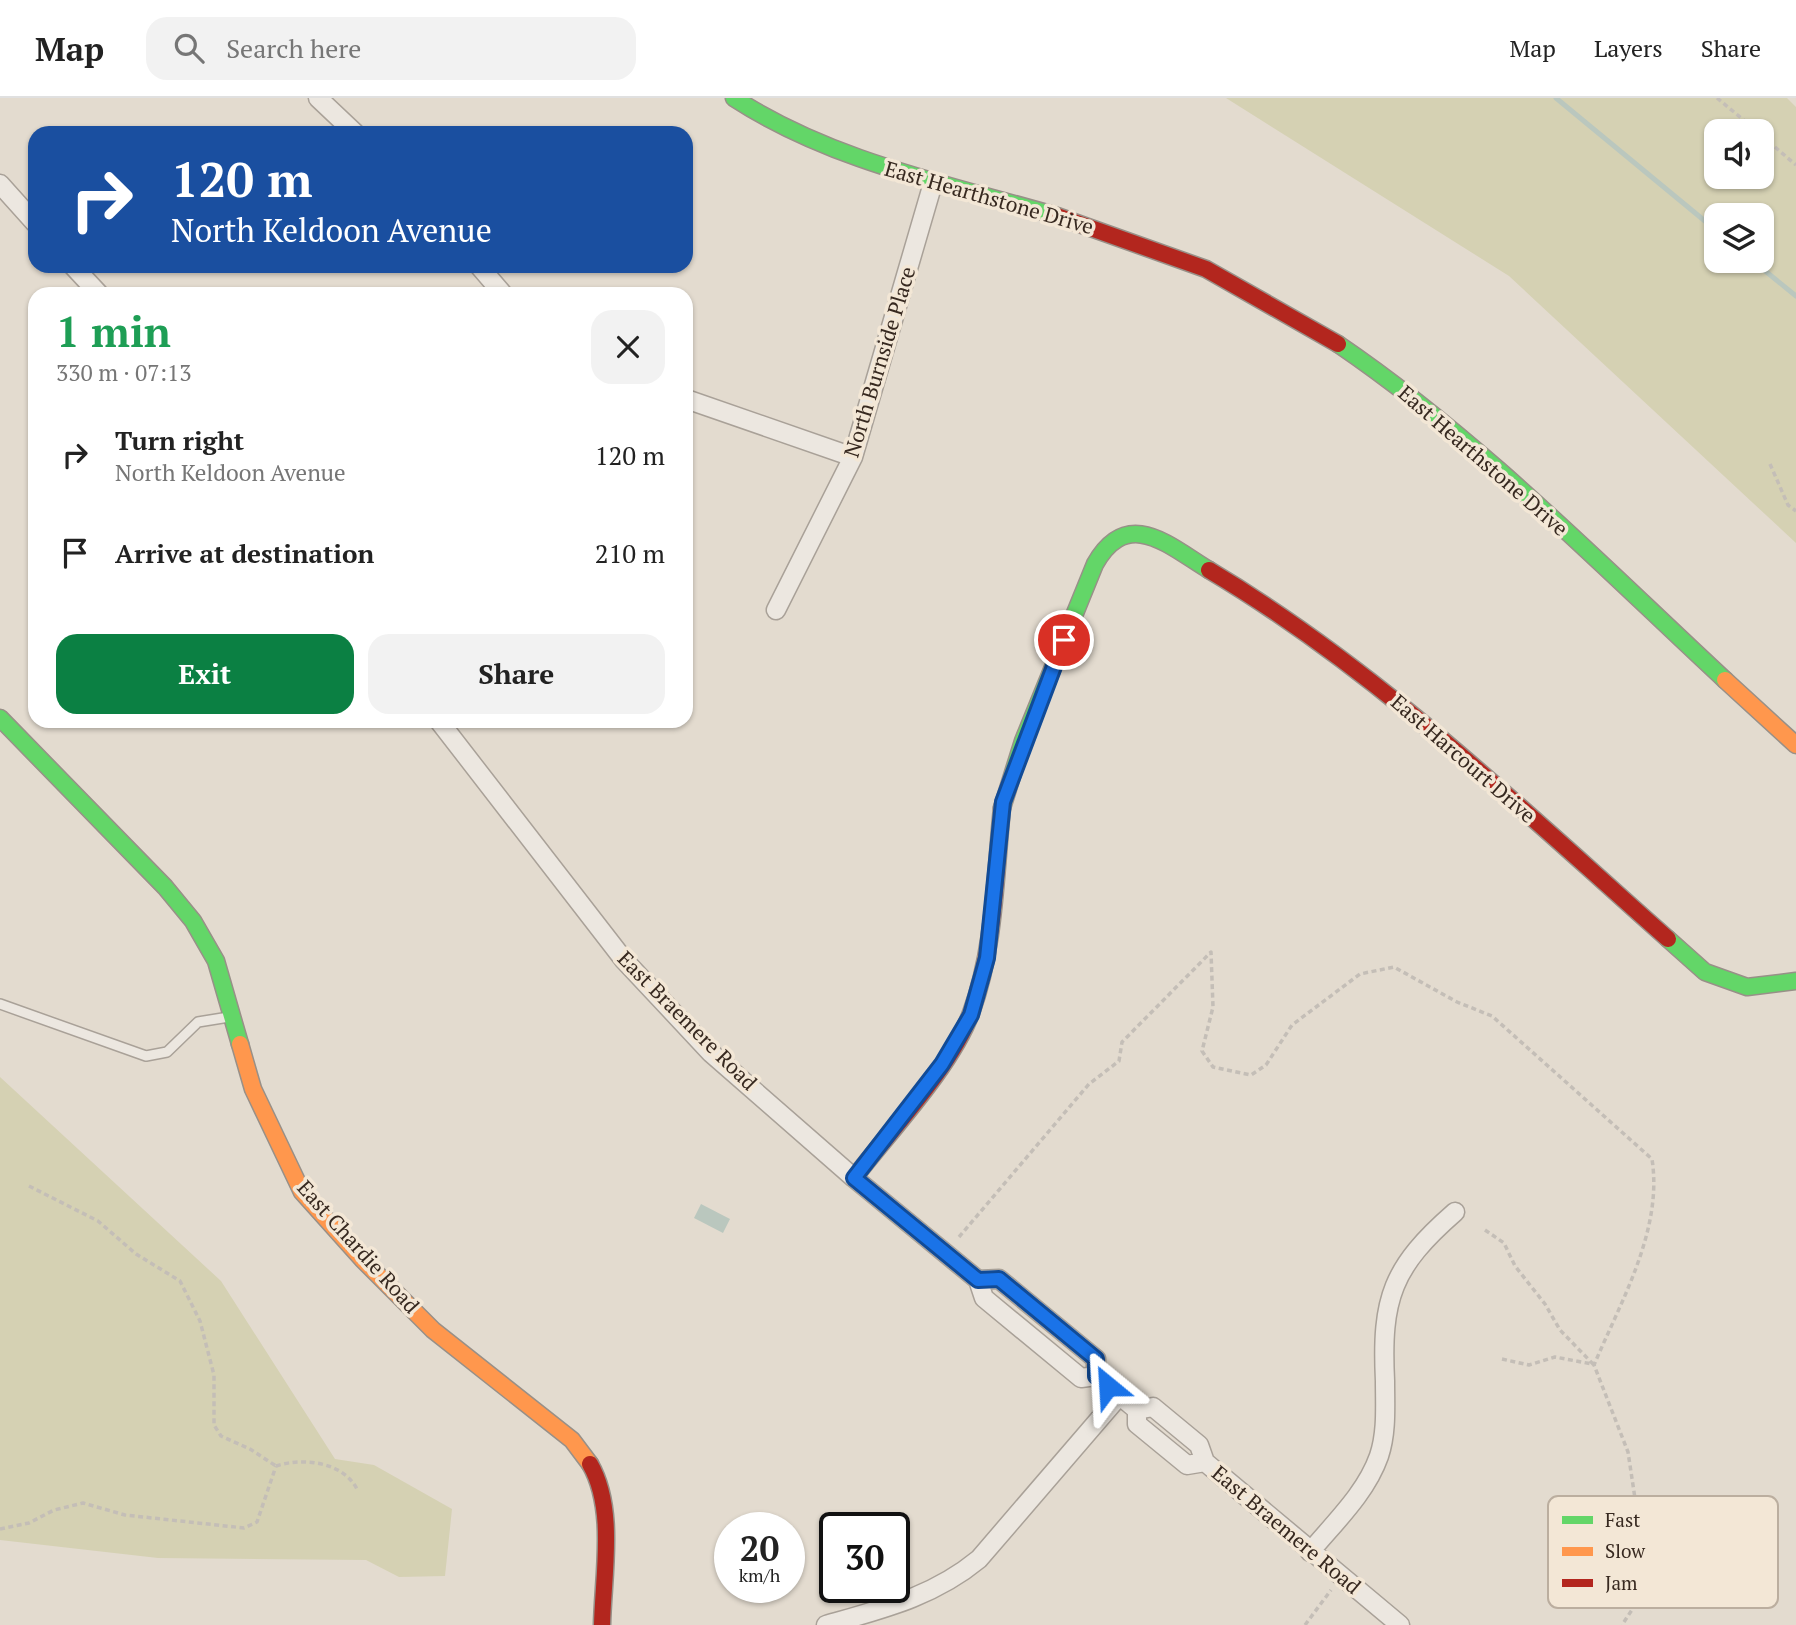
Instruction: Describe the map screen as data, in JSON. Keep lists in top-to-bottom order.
{
  "streets": {
    "street": [
      "East Hearthstone Drive",
      "North Burnside Place",
      "East Harcourt Drive",
      "East Braemere Road",
      "East Chardie Road"
    ]
  },
  "crossings": [
    ["East Hearthstone Drive", "North Burnside Place"],
    ["East Harcourt Drive", "East Braemere Road"]
  ],
  "legend": ["Fast", "Slow", "Jam"],
  "page": {
    "header": "Map",
    "search": "Search here",
    "nav": ["Map", "Layers", "Share"],
    "turn": ["120 m", "North Keldoon Avenue"],
    "heading": ["1 min", "330 m · 07:13"],
    "list": [
      {
        "name": "Turn right",
        "note": "North Keldoon Avenue",
        "value": "120 m"
      },
      {
        "name": "Arrive at destination",
        "value": "210 m"
      }
    ],
    "buttons": ["Exit", "Share"],
    "speed": "20 km/h",
    "limit": "30"
  }
}
